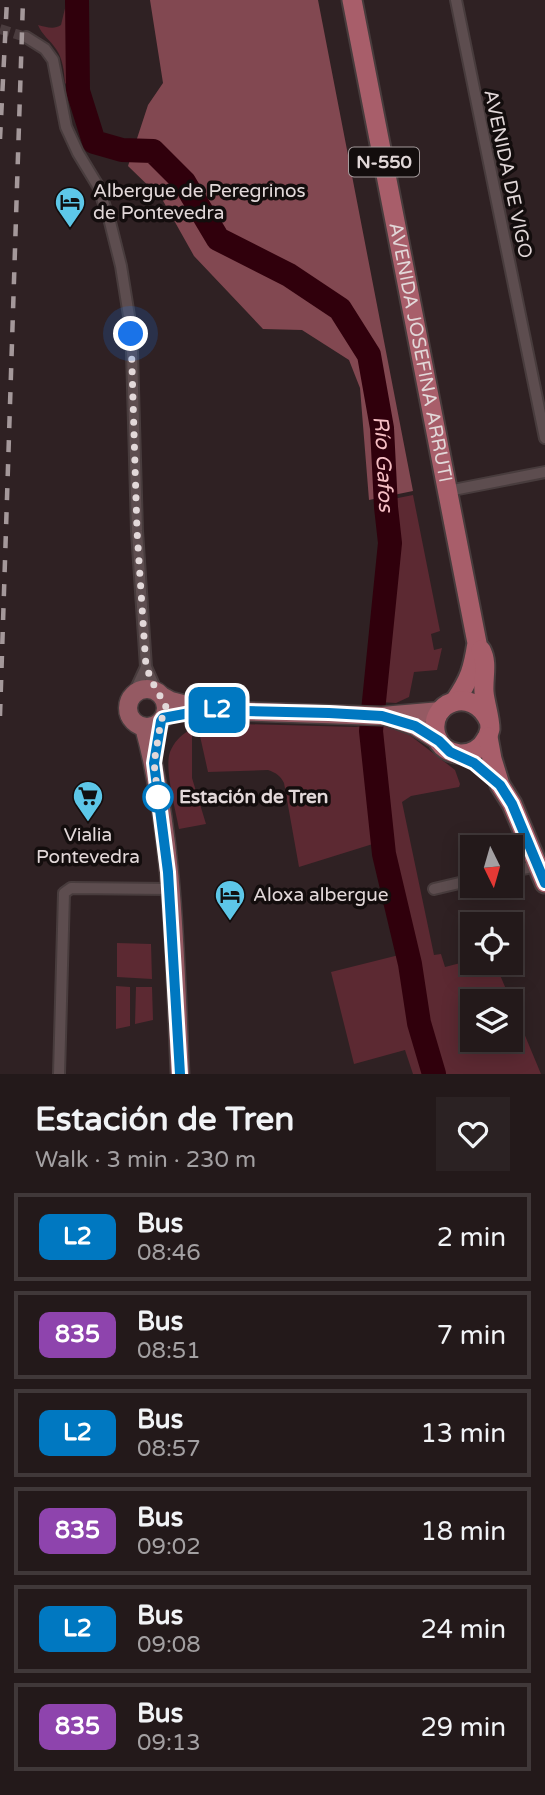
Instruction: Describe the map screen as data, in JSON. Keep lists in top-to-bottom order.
{
  "streets": {
    "highway": ["N-550", "AVENIDA JOSEFINA ARRUTI"],
    "street": ["AVENIDA DE VIGO"]
  },
  "water": ["Río Gafos"],
  "places": {
    "hotel": ["Albergue de Peregrinos de Pontevedra", "Aloxa albergue"],
    "other": ["Estación de Tren"],
    "supermarket": ["Vialia Pontevedra"]
  },
  "lines": ["bus line L2"],
  "north": "bottom",
  "page": {
    "on_map": "L2",
    "heading": ["Estación de Tren", "Walk · 3 min · 230 m"],
    "list": [
      {
        "mark": "L2",
        "name": "Bus",
        "note": "08:46",
        "value": "2 min"
      },
      {
        "mark": "835",
        "name": "Bus",
        "note": "08:51",
        "value": "7 min"
      },
      {
        "mark": "L2",
        "name": "Bus",
        "note": "08:57",
        "value": "13 min"
      },
      {
        "mark": "835",
        "name": "Bus",
        "note": "09:02",
        "value": "18 min"
      },
      {
        "mark": "L2",
        "name": "Bus",
        "note": "09:08",
        "value": "24 min"
      },
      {
        "mark": "835",
        "name": "Bus",
        "note": "09:13",
        "value": "29 min"
      }
    ]
  }
}
